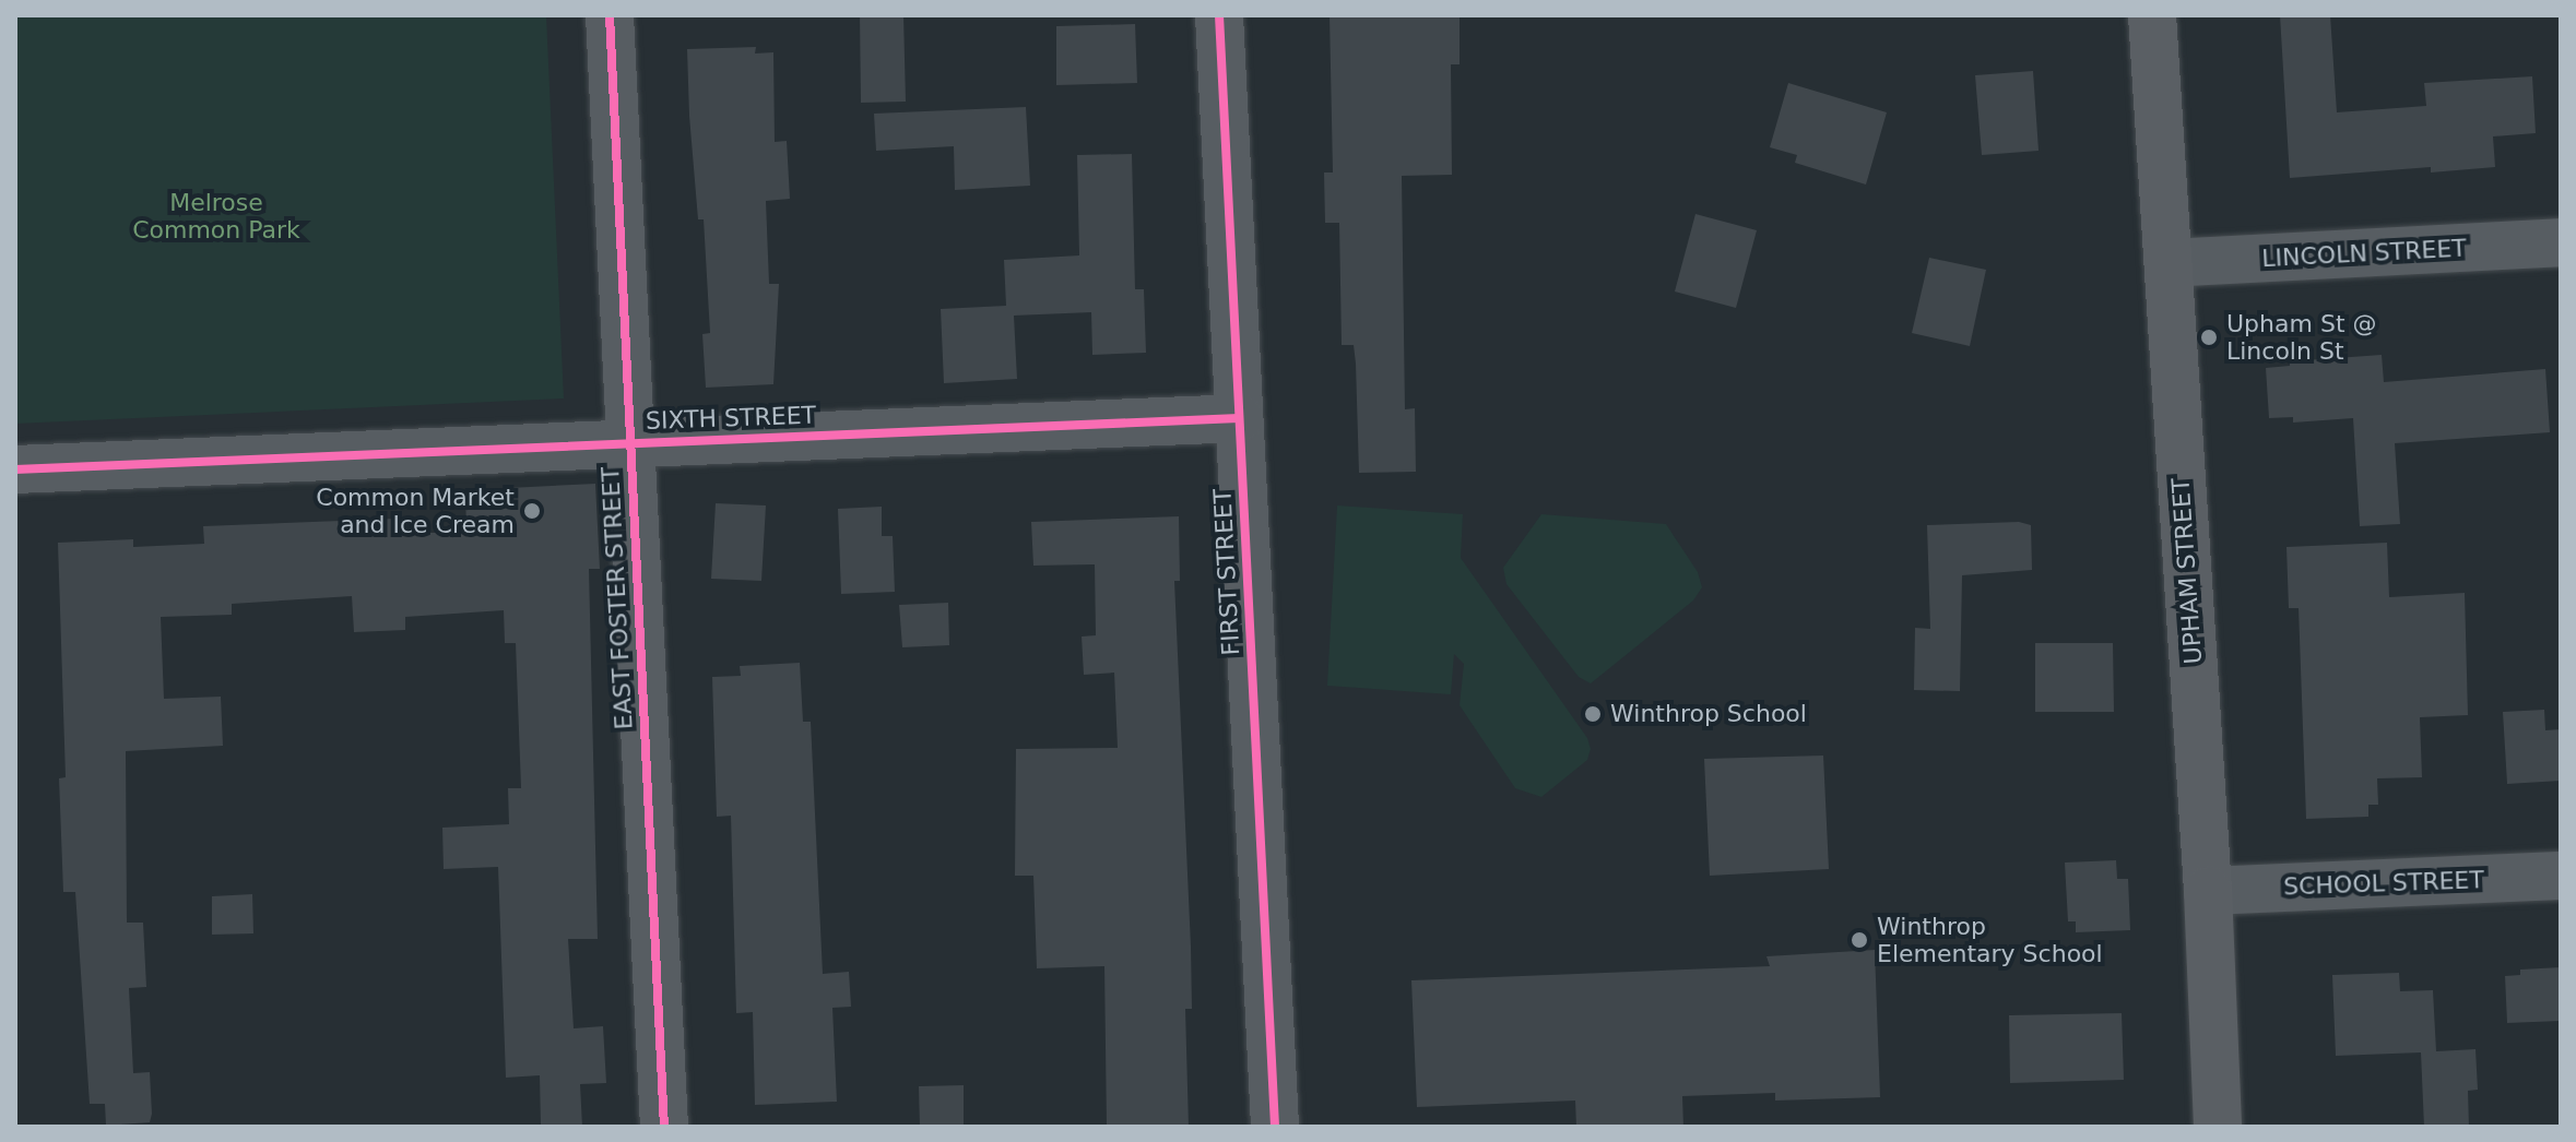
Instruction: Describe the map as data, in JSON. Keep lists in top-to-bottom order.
{
  "streets": {
    "main road": ["UPHAM STREET"],
    "street": [
      "LINCOLN STREET",
      "SIXTH STREET",
      "FIRST STREET",
      "EAST FOSTER STREET",
      "SCHOOL STREET"
    ]
  },
  "crossings": [
    ["LINCOLN STREET", "UPHAM STREET"],
    ["SIXTH STREET", "FIRST STREET"],
    ["SIXTH STREET", "EAST FOSTER STREET"],
    ["UPHAM STREET", "SCHOOL STREET"]
  ],
  "parks": ["Melrose Common Park"],
  "places": [
    "Upham St @ Lincoln St",
    "Common Market and Ice Cream",
    "Winthrop School",
    "Winthrop Elementary School"
  ]
}
